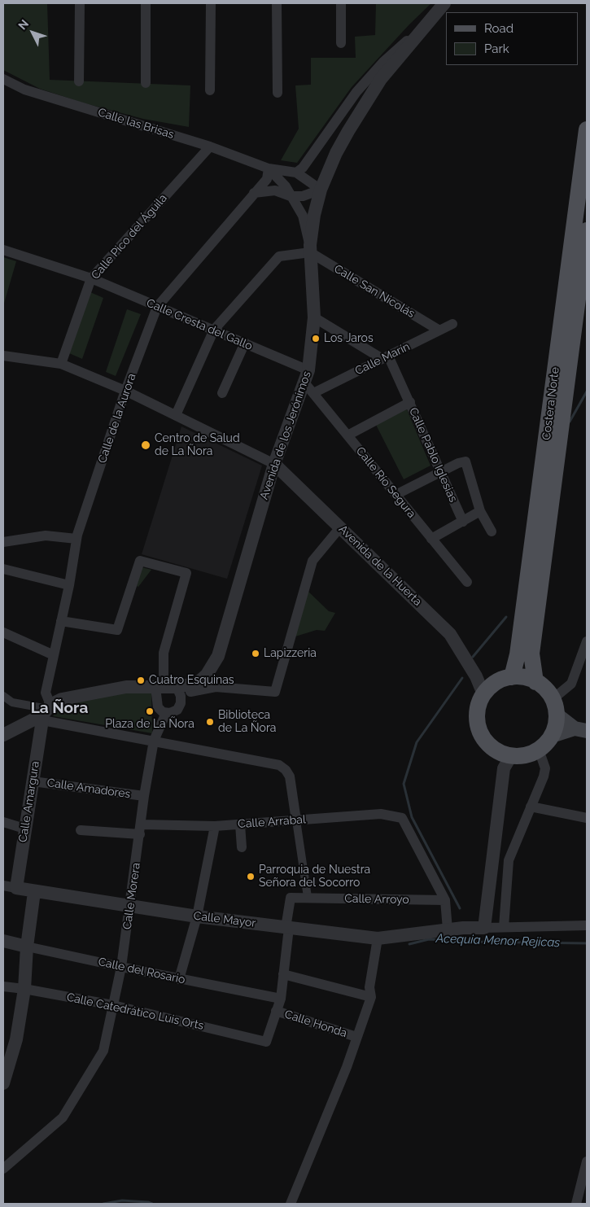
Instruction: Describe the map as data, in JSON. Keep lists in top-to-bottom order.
{
  "streets": {
    "main road": ["Costera Norte"],
    "street": [
      "Calle las Brisas",
      "Calle Pico del Águila",
      "Calle San Nicolás",
      "Calle Cresta del Gallo",
      "Calle Marín",
      "Calle de la Aurora",
      "Avenida de los Jerónimos",
      "Calle Pablo Iglesias",
      "Calle Río Segura",
      "Avenida de la Huerta",
      "Calle Amadores",
      "Calle Amargura",
      "Calle Arrabal",
      "Calle Morera",
      "Calle Arroyo",
      "Calle Mayor",
      "Calle del Rosario",
      "Calle Catedrático Luis Orts",
      "Calle Honda"
    ]
  },
  "crossings": [
    ["Calle las Brisas", "Calle Pico del Águila"],
    ["Calle las Brisas", "Calle de la Aurora"],
    ["Calle Pico del Águila", "Calle Cresta del Gallo"],
    ["Calle San Nicolás", "Calle Marín"],
    ["Calle San Nicolás", "Avenida de los Jerónimos"],
    ["Calle Cresta del Gallo", "Calle de la Aurora"],
    ["Calle Cresta del Gallo", "Avenida de los Jerónimos"],
    ["Calle Cresta del Gallo", "Calle Río Segura"],
    ["Calle Marín", "Calle Pablo Iglesias"],
    ["Calle Marín", "Calle Río Segura"],
    ["Costera Norte", "Avenida de la Huerta"],
    ["Calle de la Aurora", "Avenida de los Jerónimos"],
    ["Calle de la Aurora", "Calle Amargura"],
    ["Avenida de los Jerónimos", "Calle Río Segura"],
    ["Avenida de los Jerónimos", "Avenida de la Huerta"],
    ["Avenida de los Jerónimos", "Calle Amargura"],
    ["Avenida de los Jerónimos", "Calle Morera"],
    ["Calle Amadores", "Calle Amargura"],
    ["Calle Amadores", "Calle Morera"],
    ["Calle Amargura", "Calle Mayor"],
    ["Calle Arrabal", "Calle Morera"],
    ["Calle Arrabal", "Calle Arroyo"],
    ["Calle Morera", "Calle Mayor"],
    ["Calle Morera", "Calle del Rosario"],
    ["Calle Morera", "Calle Catedrático Luis Orts"],
    ["Calle Arroyo", "Calle Mayor"],
    ["Calle Catedrático Luis Orts", "Calle Honda"]
  ],
  "districts": ["La Ñora"],
  "water": ["Acequia Menor Rejicas"],
  "places": [
    "Los Jaros",
    "Centro de Salud de La Ñora",
    "Lapizzeria",
    "Cuatro Esquinas",
    "Plaza de La Ñora",
    "Biblioteca de La Ñora",
    "Parroquia de Nuestra Señora del Socorro"
  ],
  "legend": ["Road", "Park"],
  "north": "top left"
}
